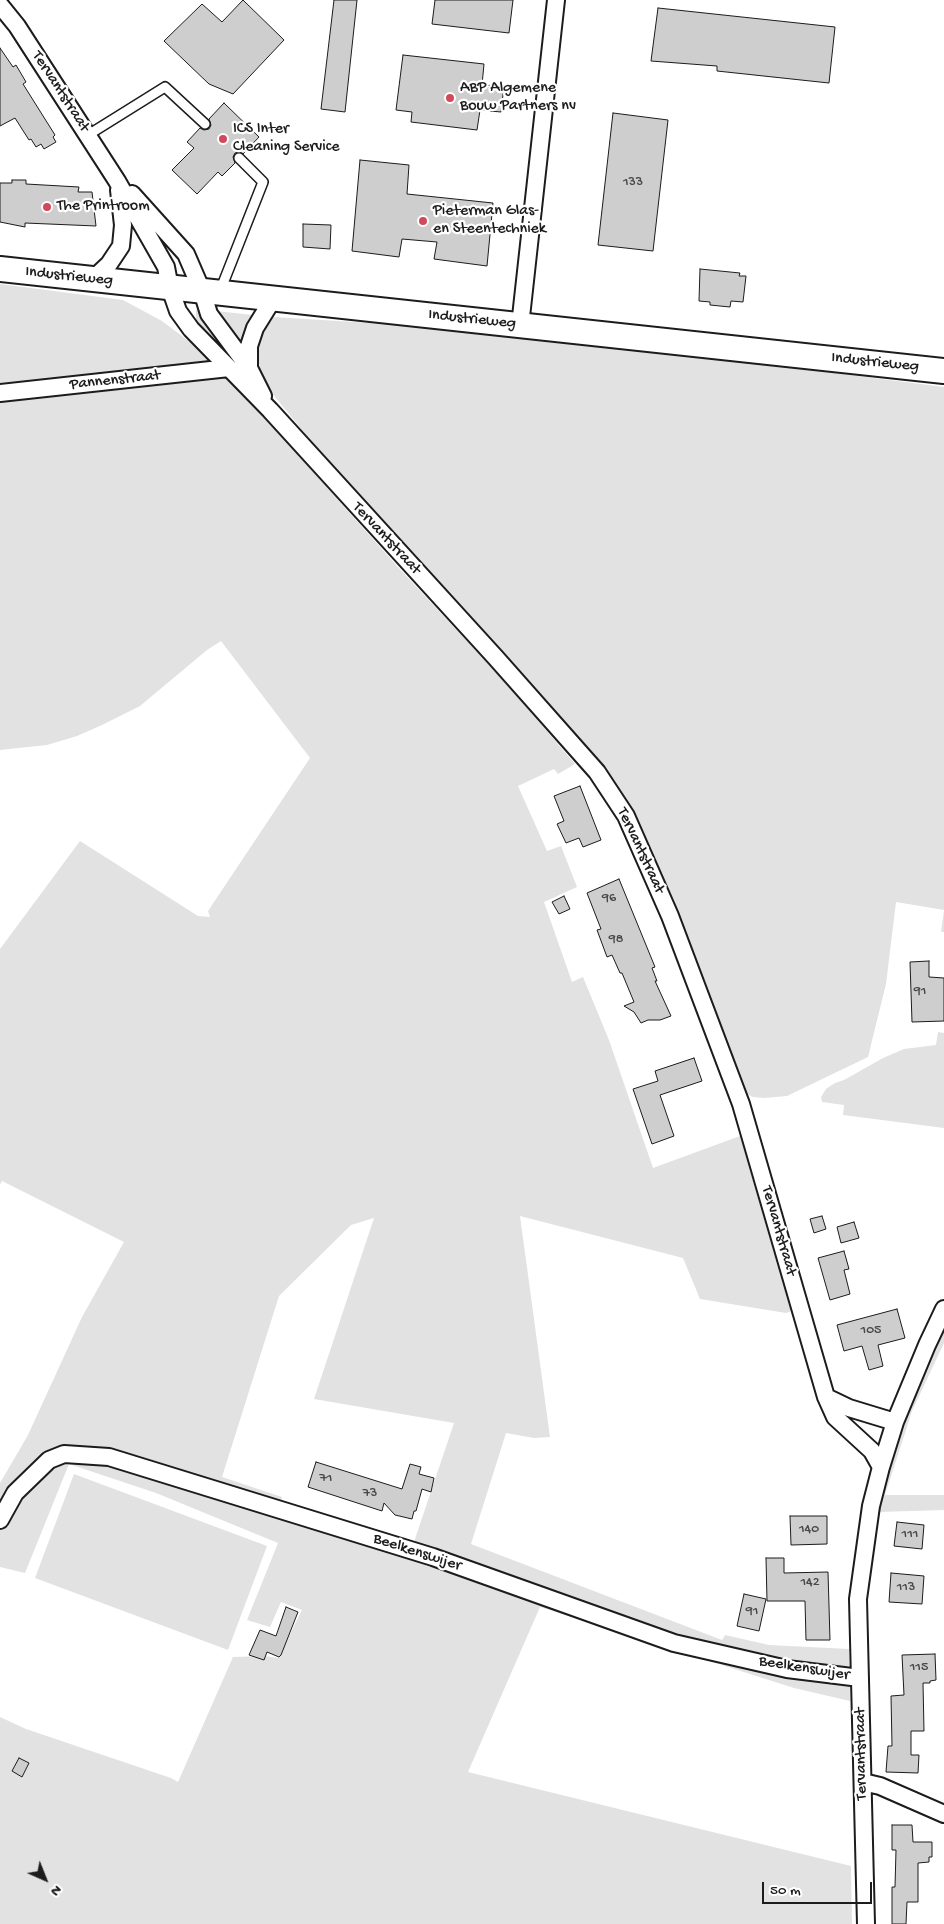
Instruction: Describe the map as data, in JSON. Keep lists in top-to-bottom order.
{
  "streets": {
    "main road": ["Industrieweg"],
    "street": ["Tervantstraat", "Pannenstraat", "Beelkenswijer"]
  },
  "crossings": [
    ["Tervantstraat", "Industrieweg"],
    ["Tervantstraat", "Pannenstraat"],
    ["Tervantstraat", "Beelkenswijer"]
  ],
  "places": [
    "ABP Algemene Bouw Partners nv",
    "ICS Inter Cleaning Service",
    "The Printroom",
    "Pieterman Glas- en Steentechniek"
  ],
  "house_numbers": [
    "133",
    "96",
    "98",
    "91",
    "105",
    "71",
    "73",
    "140",
    "111",
    "142",
    "113",
    "91",
    "115"
  ],
  "scale_bar": "50 m",
  "north": "bottom right"
}
